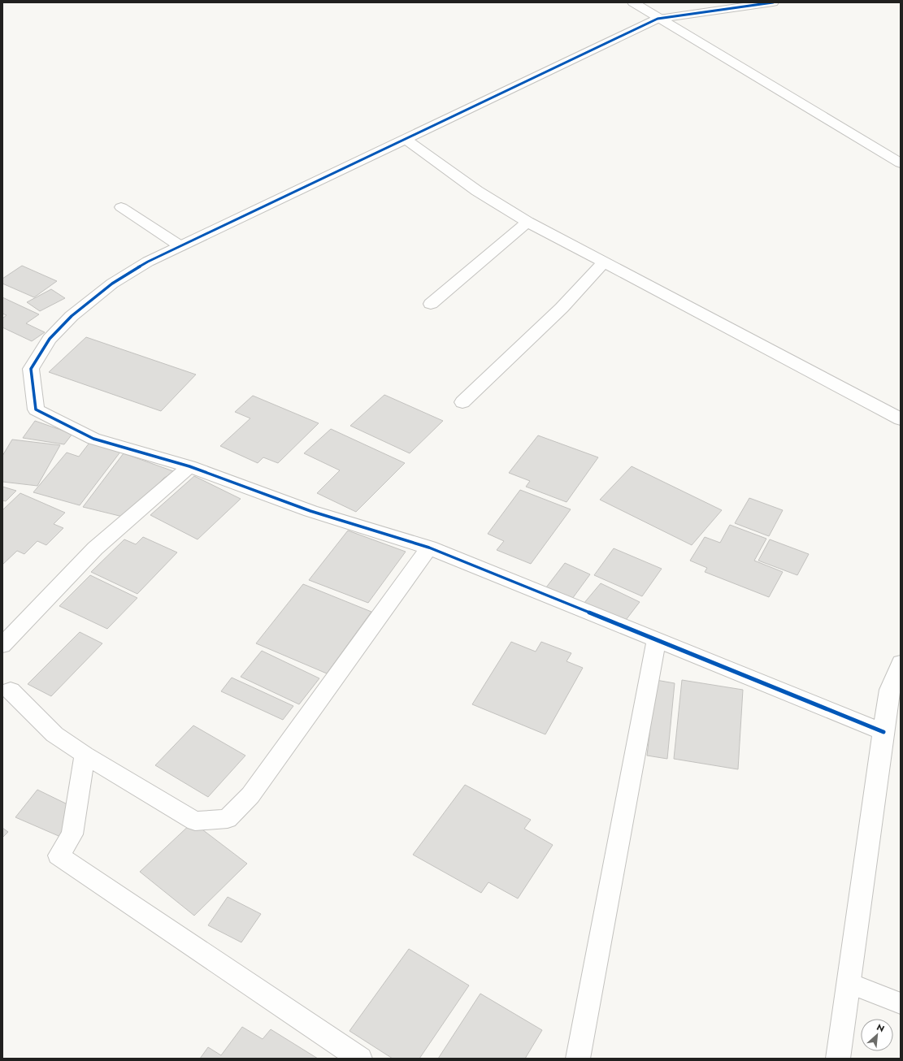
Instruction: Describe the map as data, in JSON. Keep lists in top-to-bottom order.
{
  "north": "top right"
}
